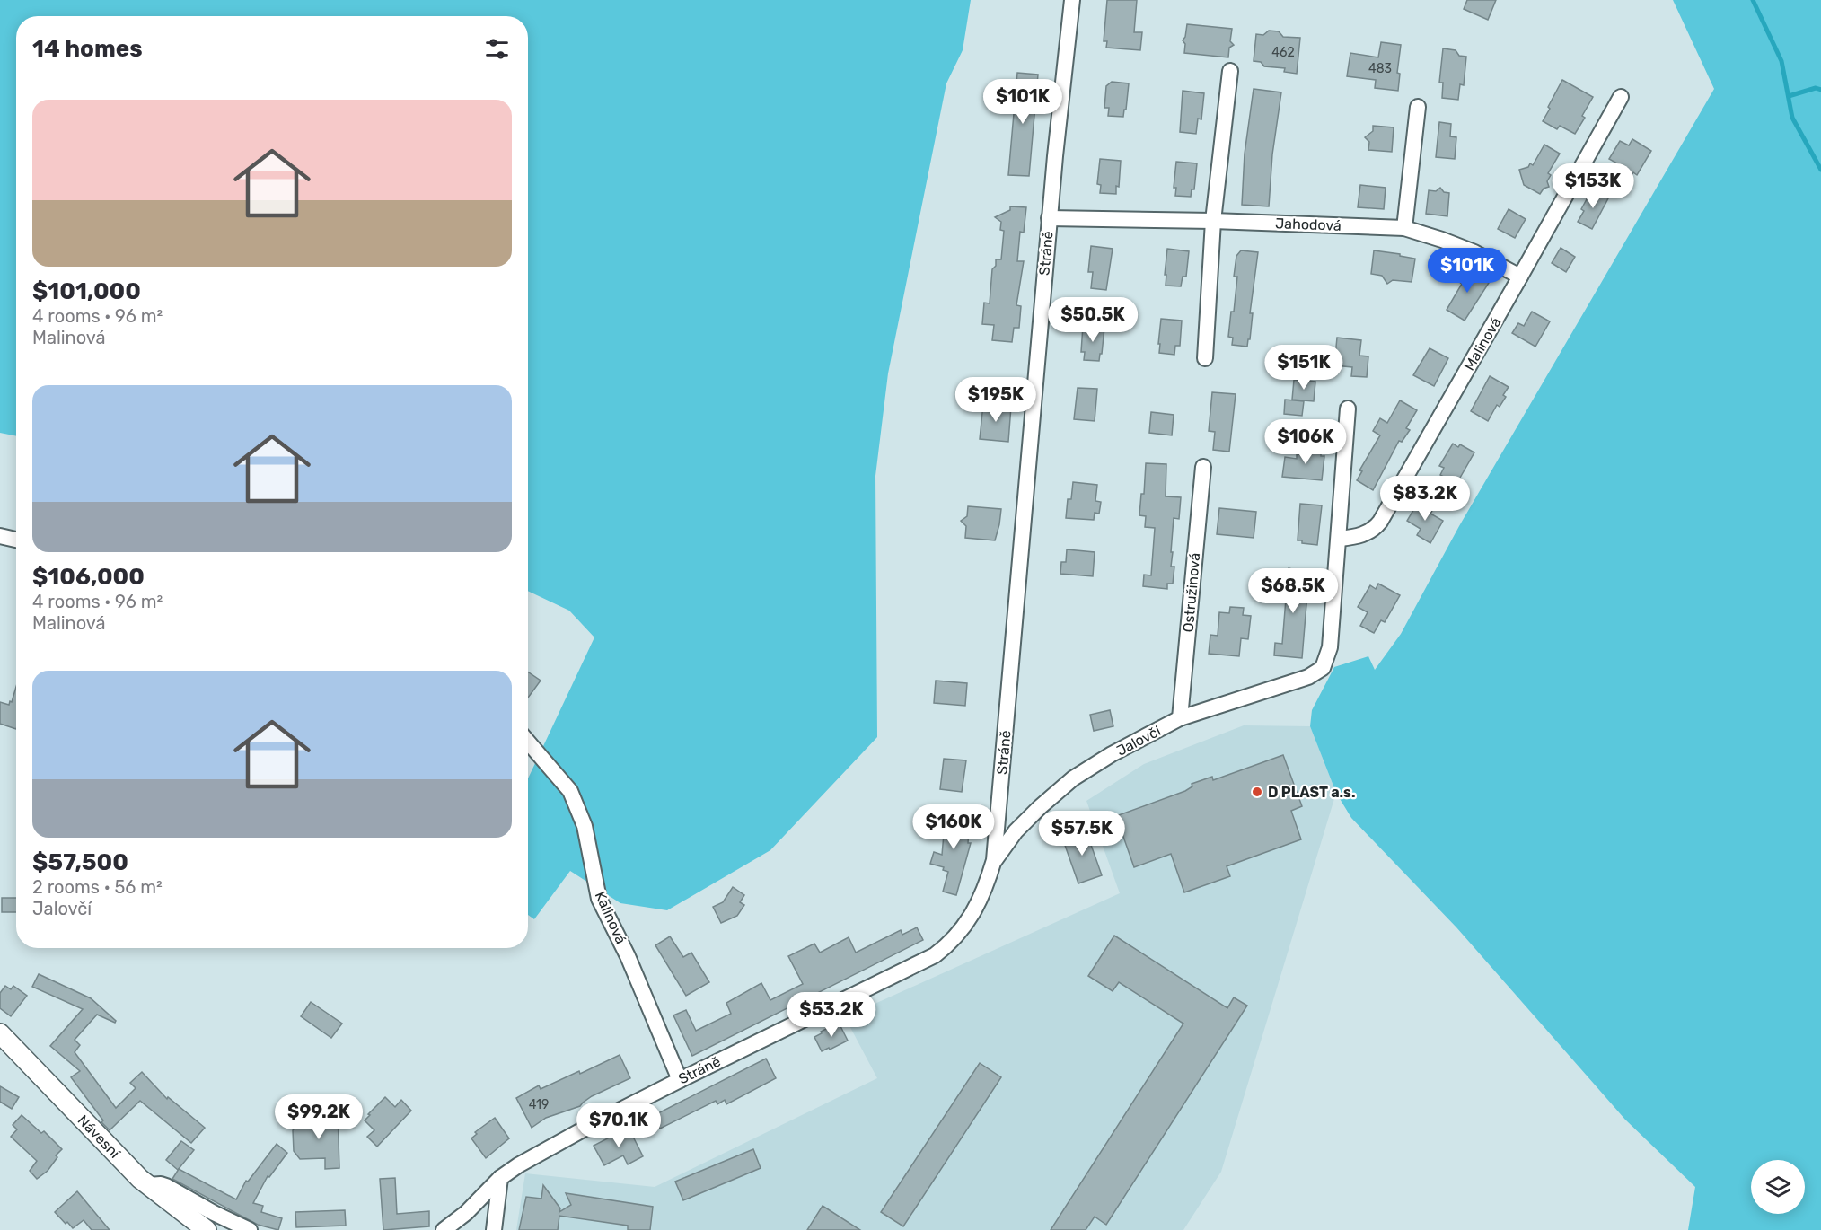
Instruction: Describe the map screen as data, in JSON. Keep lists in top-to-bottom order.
{
  "streets": {
    "street": [
      "Jahodová",
      "Stráně",
      "Malinová",
      "Ostružinová",
      "Jalovčí",
      "Kalinová",
      "Návesní"
    ]
  },
  "crossings": [
    ["Jahodová", "Stráně"],
    ["Jahodová", "Malinová"],
    ["Stráně", "Jalovčí"],
    ["Stráně", "Kalinová"],
    ["Malinová", "Jalovčí"],
    ["Ostružinová", "Jalovčí"]
  ],
  "places": ["D PLAST a.s."],
  "house_numbers": ["462", "483", "419"],
  "page": {
    "heading": "14 homes",
    "price": [
      "$101K",
      "$153K",
      "$101K",
      "$50.5K",
      "$151K",
      "$195K",
      "$106K",
      "$83.2K",
      "$68.5K",
      "$160K",
      "$57.5K",
      "$53.2K",
      "$99.2K",
      "$70.1K"
    ],
    "list": [
      {
        "name": "$101,000",
        "note": "4 rooms · 96 m² · Malinová"
      },
      {
        "name": "$106,000",
        "note": "4 rooms · 96 m² · Malinová"
      },
      {
        "name": "$57,500",
        "note": "2 rooms · 56 m² · Jalovčí"
      }
    ]
  }
}
